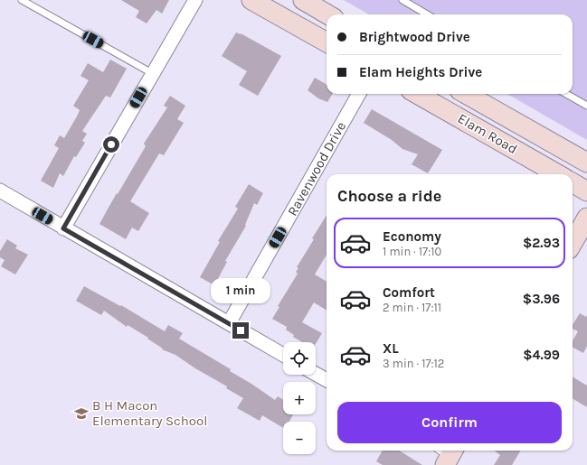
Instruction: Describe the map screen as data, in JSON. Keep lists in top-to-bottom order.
{
  "streets": {
    "main road": ["Elam Road"],
    "street": ["Ravenwood Drive"]
  },
  "places": {
    "school or university": ["B H Macon Elementary School"]
  },
  "page": {
    "banner": ["Brightwood Drive", "Elam Heights Drive"],
    "heading": "Choose a ride",
    "list": [
      {
        "name": "Economy",
        "note": "1 min · 17:10",
        "value": "$2.93"
      },
      {
        "name": "Comfort",
        "note": "2 min · 17:11",
        "value": "$3.96"
      },
      {
        "name": "XL",
        "note": "3 min · 17:12",
        "value": "$4.99"
      }
    ],
    "bubble": "1 min",
    "map_buttons": ["+", "−"],
    "buttons": "Confirm"
  }
}
